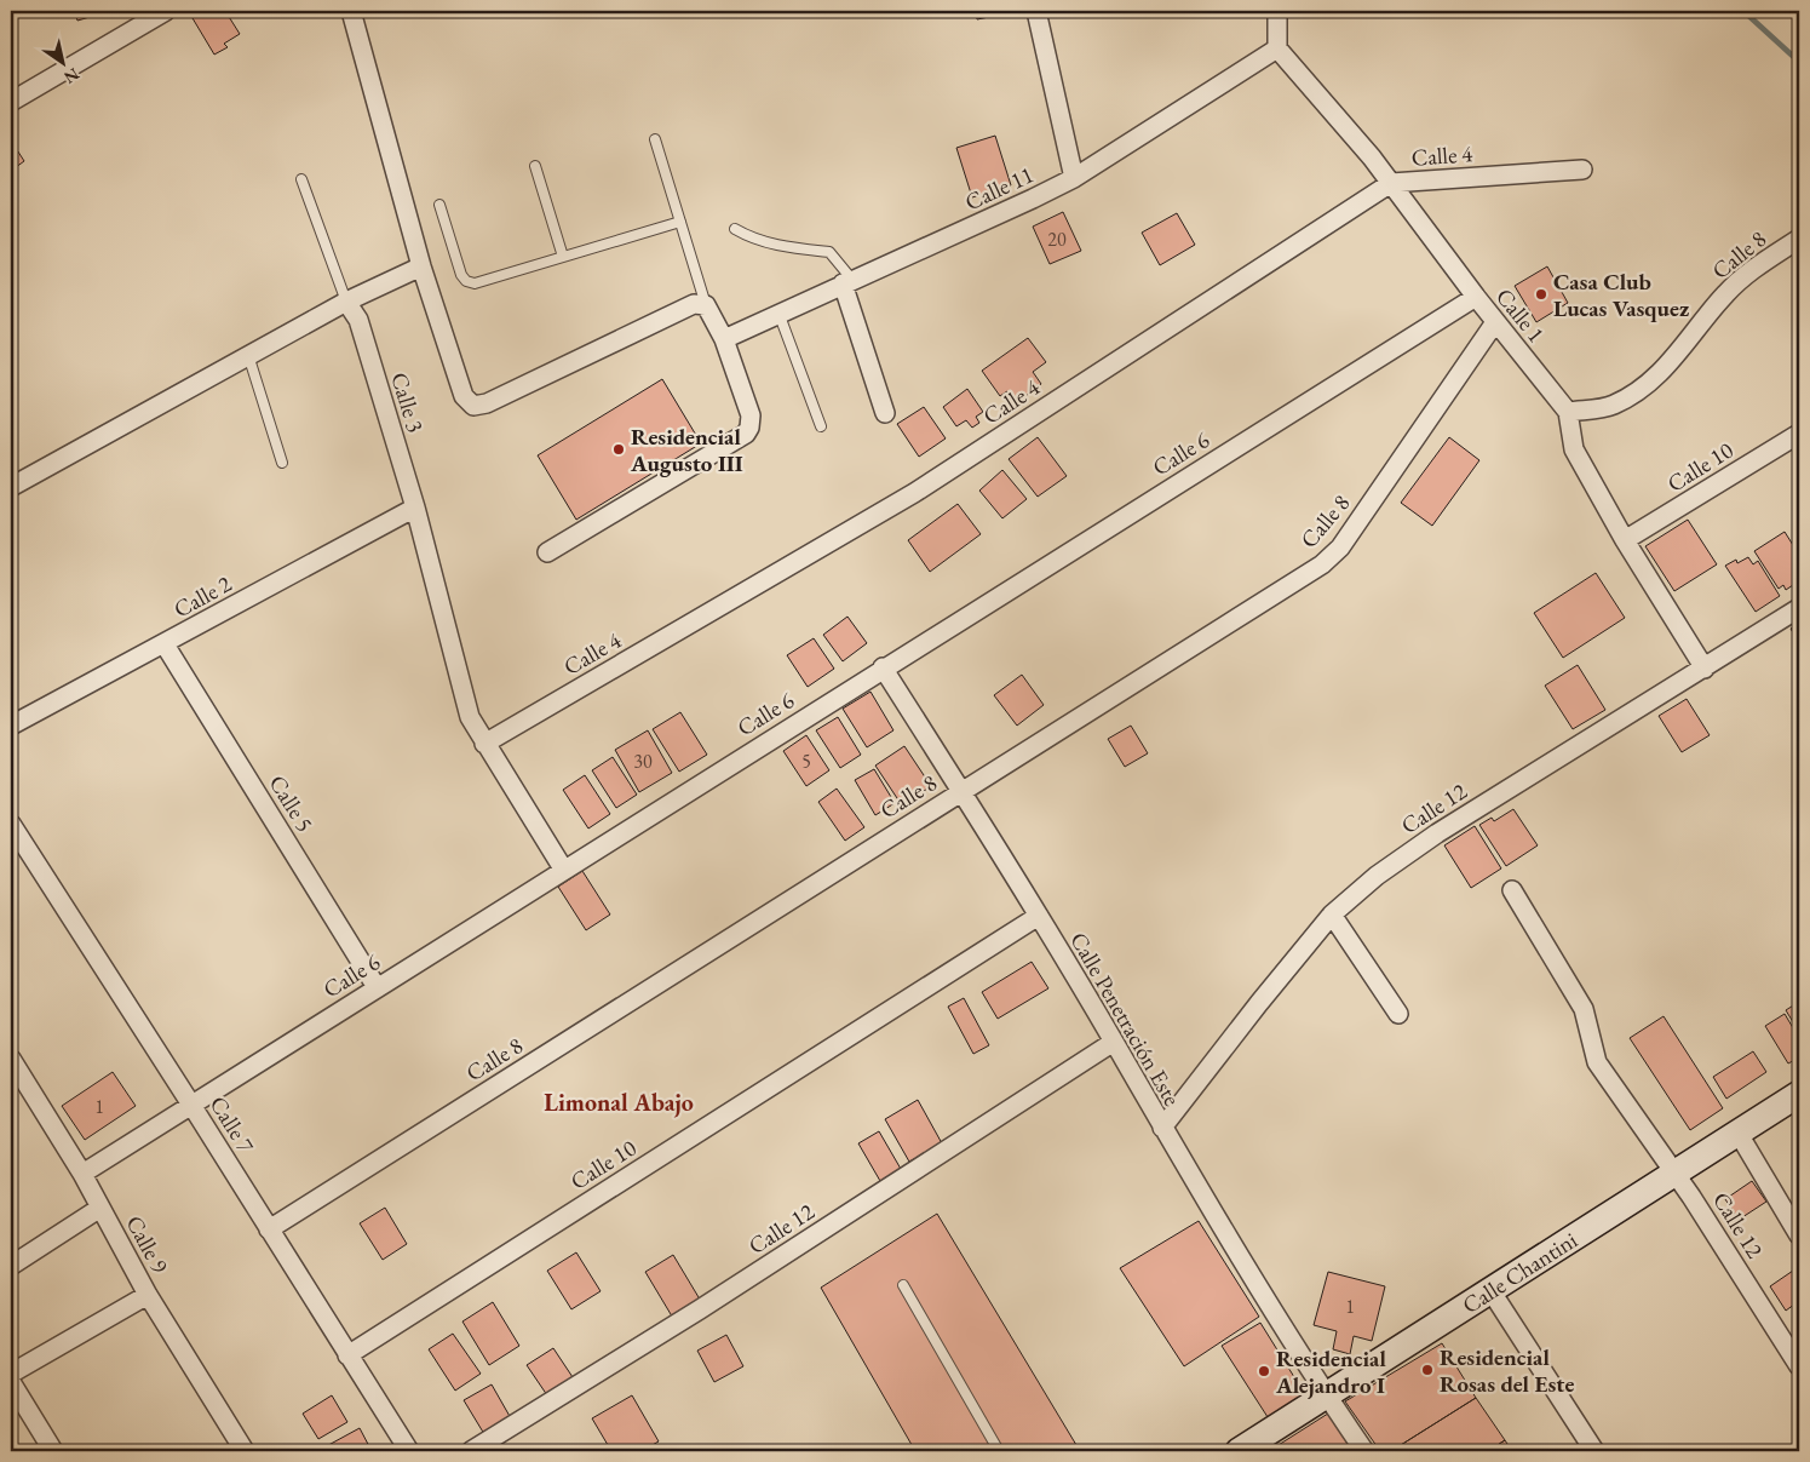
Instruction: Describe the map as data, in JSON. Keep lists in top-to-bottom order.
{
  "streets": {
    "street": [
      "Calle 4",
      "Calle 11",
      "Calle 8",
      "Calle 1",
      "Calle 3",
      "Calle 6",
      "Calle 10",
      "Calle 2",
      "Calle 5",
      "Calle 12",
      "Calle Penetración Este",
      "Calle 7",
      "Calle 9",
      "Calle Chantini"
    ]
  },
  "crossings": [
    ["Calle 4", "Calle 1"],
    ["Calle 4", "Calle 3"],
    ["Calle 11", "Calle 1"],
    ["Calle 8", "Calle 1"],
    ["Calle 8", "Calle Penetración Este"],
    ["Calle 8", "Calle 7"],
    ["Calle 1", "Calle 6"],
    ["Calle 1", "Calle 10"],
    ["Calle 1", "Calle 12"],
    ["Calle 3", "Calle 6"],
    ["Calle 3", "Calle 2"],
    ["Calle 6", "Calle 5"],
    ["Calle 6", "Calle Penetración Este"],
    ["Calle 6", "Calle 7"],
    ["Calle 6", "Calle 9"],
    ["Calle 10", "Calle Penetración Este"],
    ["Calle 10", "Calle 7"],
    ["Calle 2", "Calle 5"],
    ["Calle 12", "Calle Penetración Este"],
    ["Calle 12", "Calle Chantini"],
    ["Calle Penetración Este", "Calle Chantini"]
  ],
  "districts": ["Limonal Abajo"],
  "places": [
    "Casa Club Lucas Vasquez",
    "Residencial Augusto III",
    "Residencial Rosas del Este",
    "Residencial Alejandro I"
  ],
  "house_numbers": [
    "20",
    "30",
    "5",
    "1",
    "1"
  ],
  "north": "bottom right"
}
